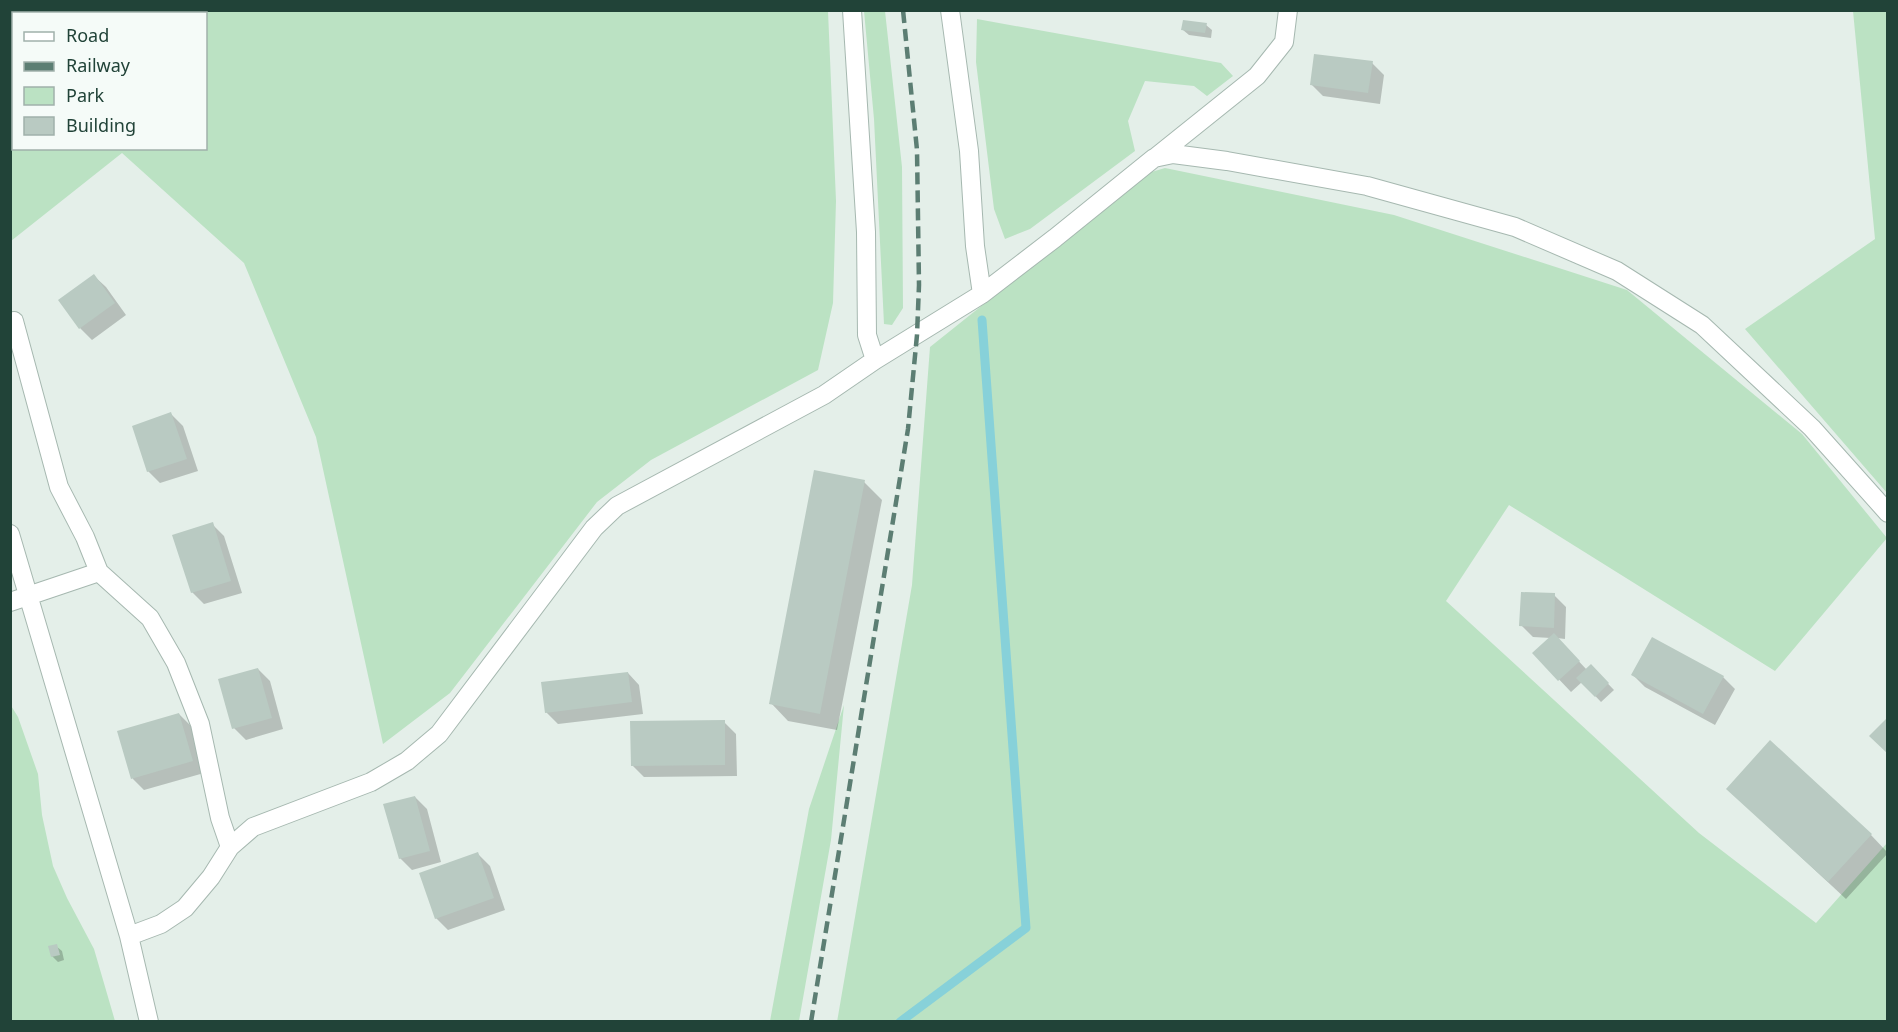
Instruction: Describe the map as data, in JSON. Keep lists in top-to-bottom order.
{
  "legend": [
    "Road",
    "Railway",
    "Park",
    "Building"
  ]
}
